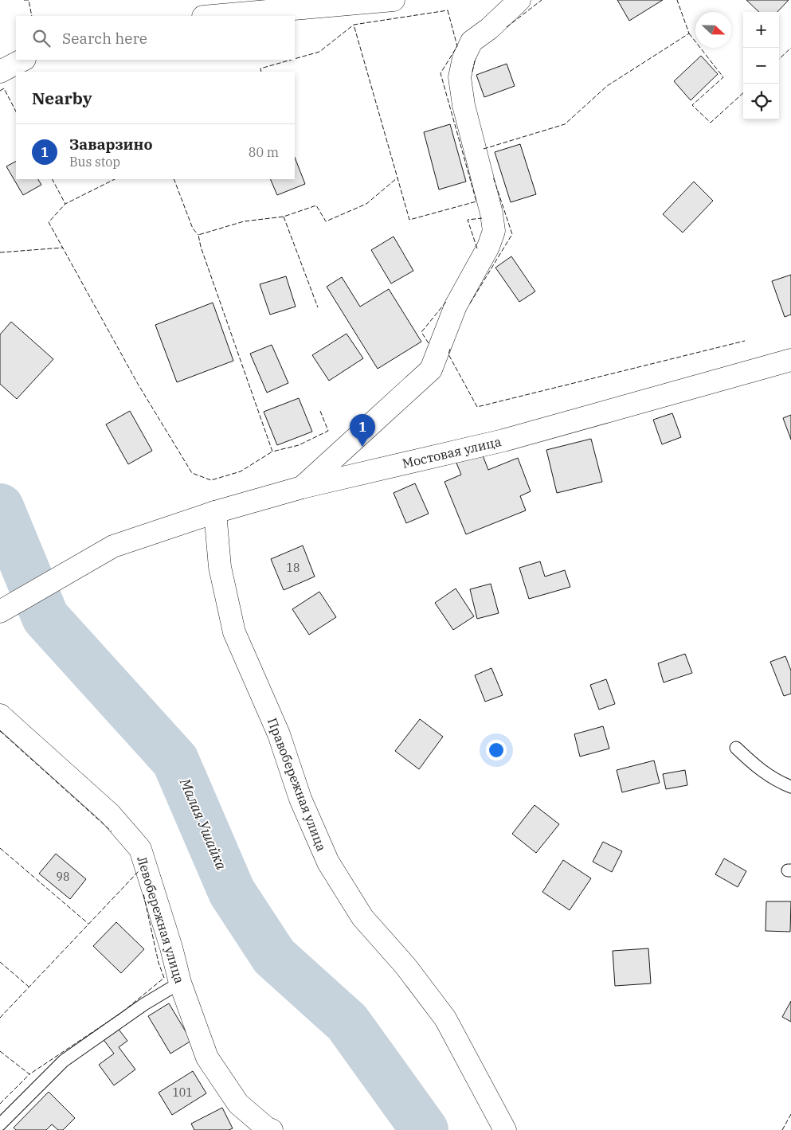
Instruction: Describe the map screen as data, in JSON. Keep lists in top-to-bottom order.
{
  "streets": {
    "street": ["Мостовая улица", "Правобережная улица", "Левобережная улица"]
  },
  "crossings": [
    ["Мостовая улица", "Правобережная улица"]
  ],
  "water": ["Малая Ушайка"],
  "house_numbers": ["18", "98", "101"],
  "north": "right",
  "page": {
    "map_buttons": ["+", "−"],
    "search": "Search here",
    "heading": "Nearby",
    "list": [
      {
        "mark": "1",
        "name": "Заварзино",
        "note": "Bus stop",
        "value": "80 m"
      }
    ],
    "pins": "1"
  }
}
